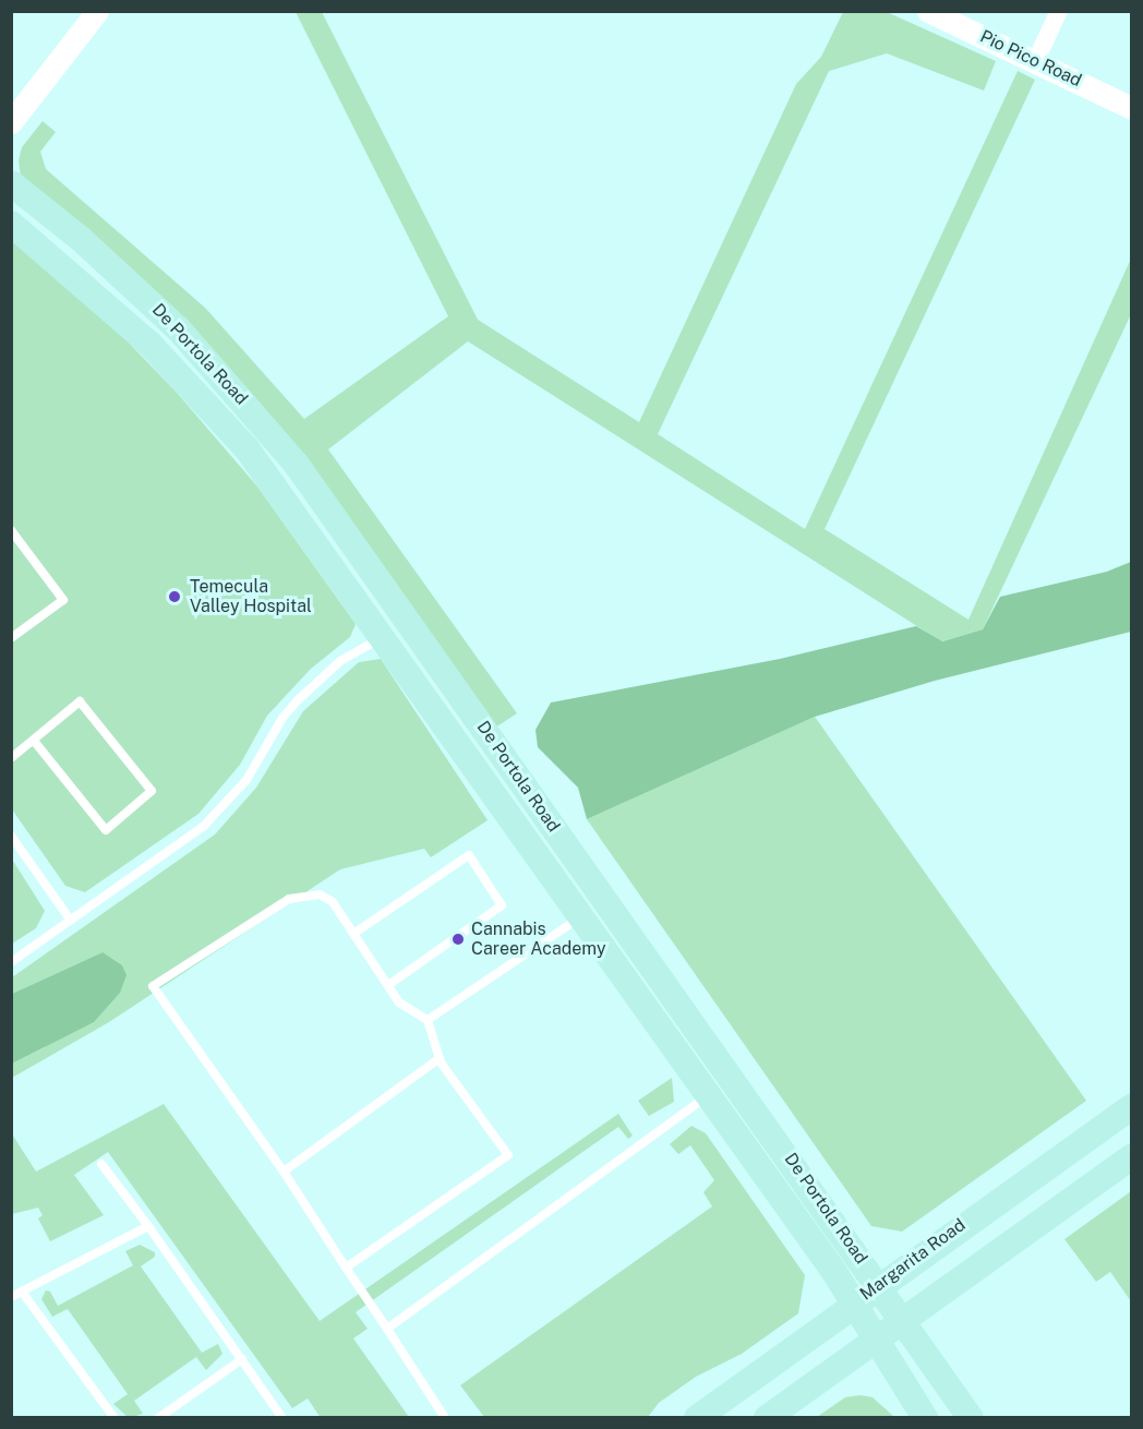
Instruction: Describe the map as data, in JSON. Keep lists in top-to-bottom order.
{
  "streets": {
    "main road": ["De Portola Road", "Margarita Road"],
    "street": ["Pio Pico Road"]
  },
  "crossings": [
    ["De Portola Road", "Margarita Road"]
  ],
  "places": ["Temecula Valley Hospital", "Cannabis Career Academy"]
}
